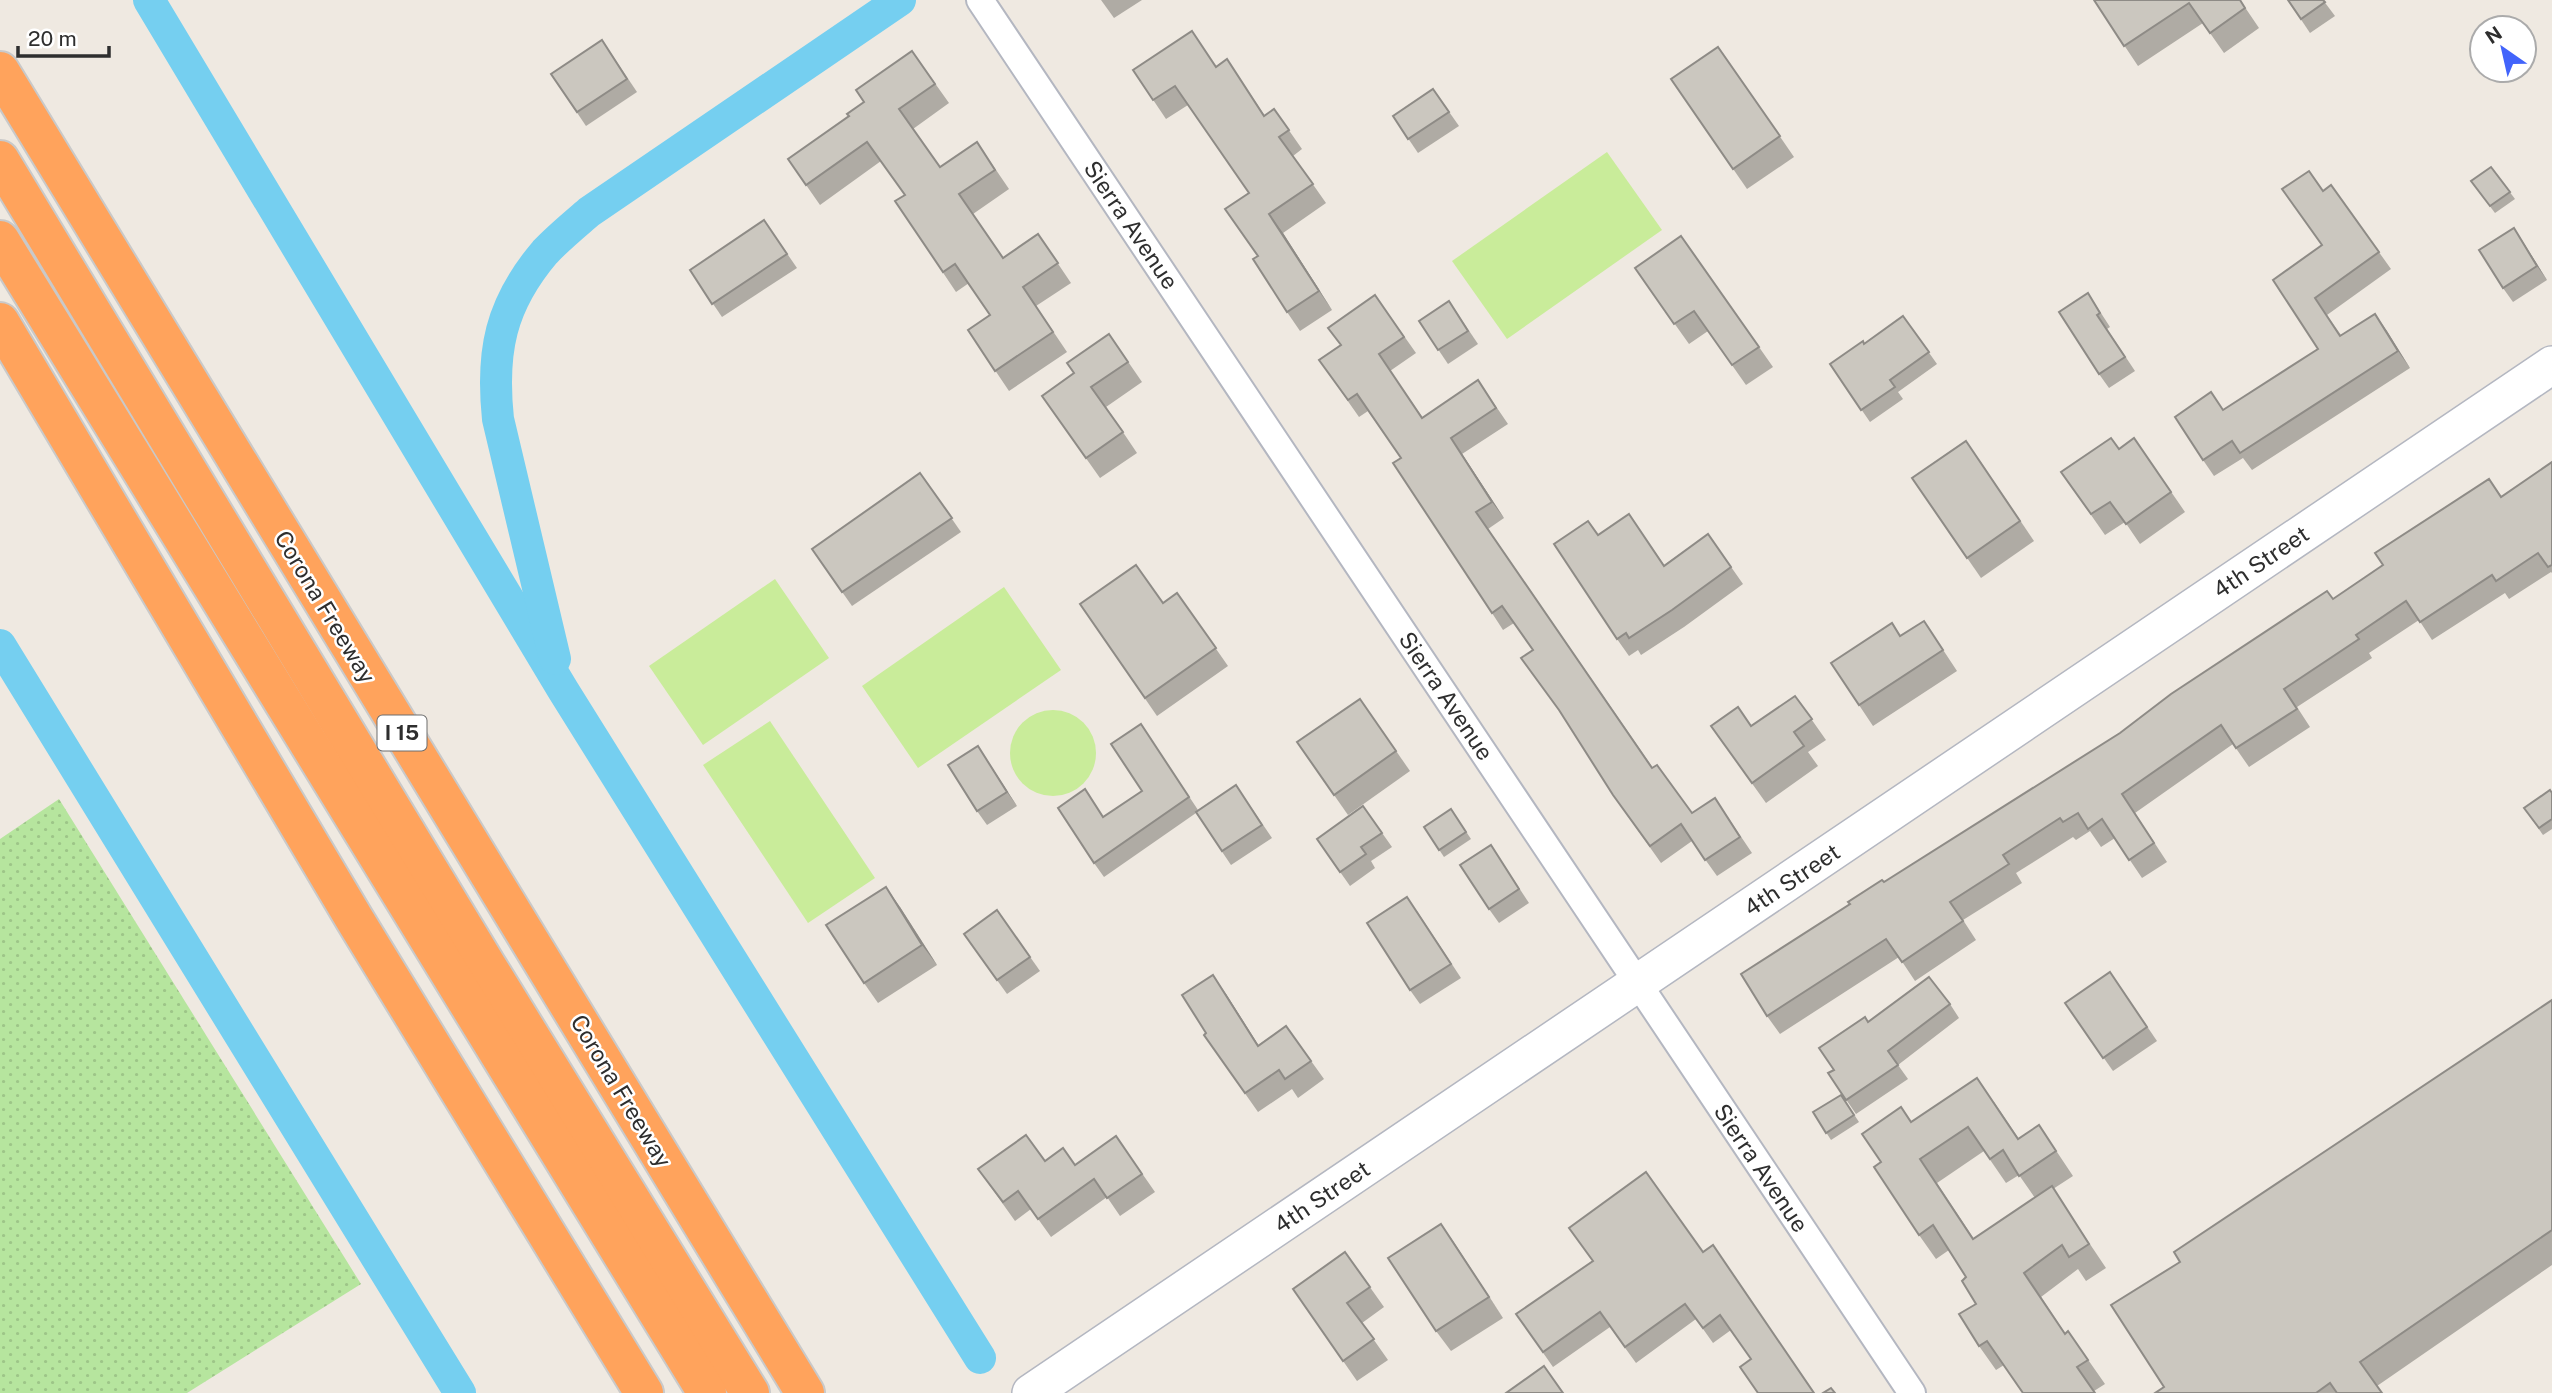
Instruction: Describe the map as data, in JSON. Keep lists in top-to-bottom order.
{
  "streets": {
    "highway": ["Corona Freeway", "I 15"],
    "street": ["Sierra Avenue", "4th Street"]
  },
  "crossings": [
    ["Sierra Avenue", "4th Street"]
  ],
  "scale_bar": "20 m",
  "north": "top left"
}
